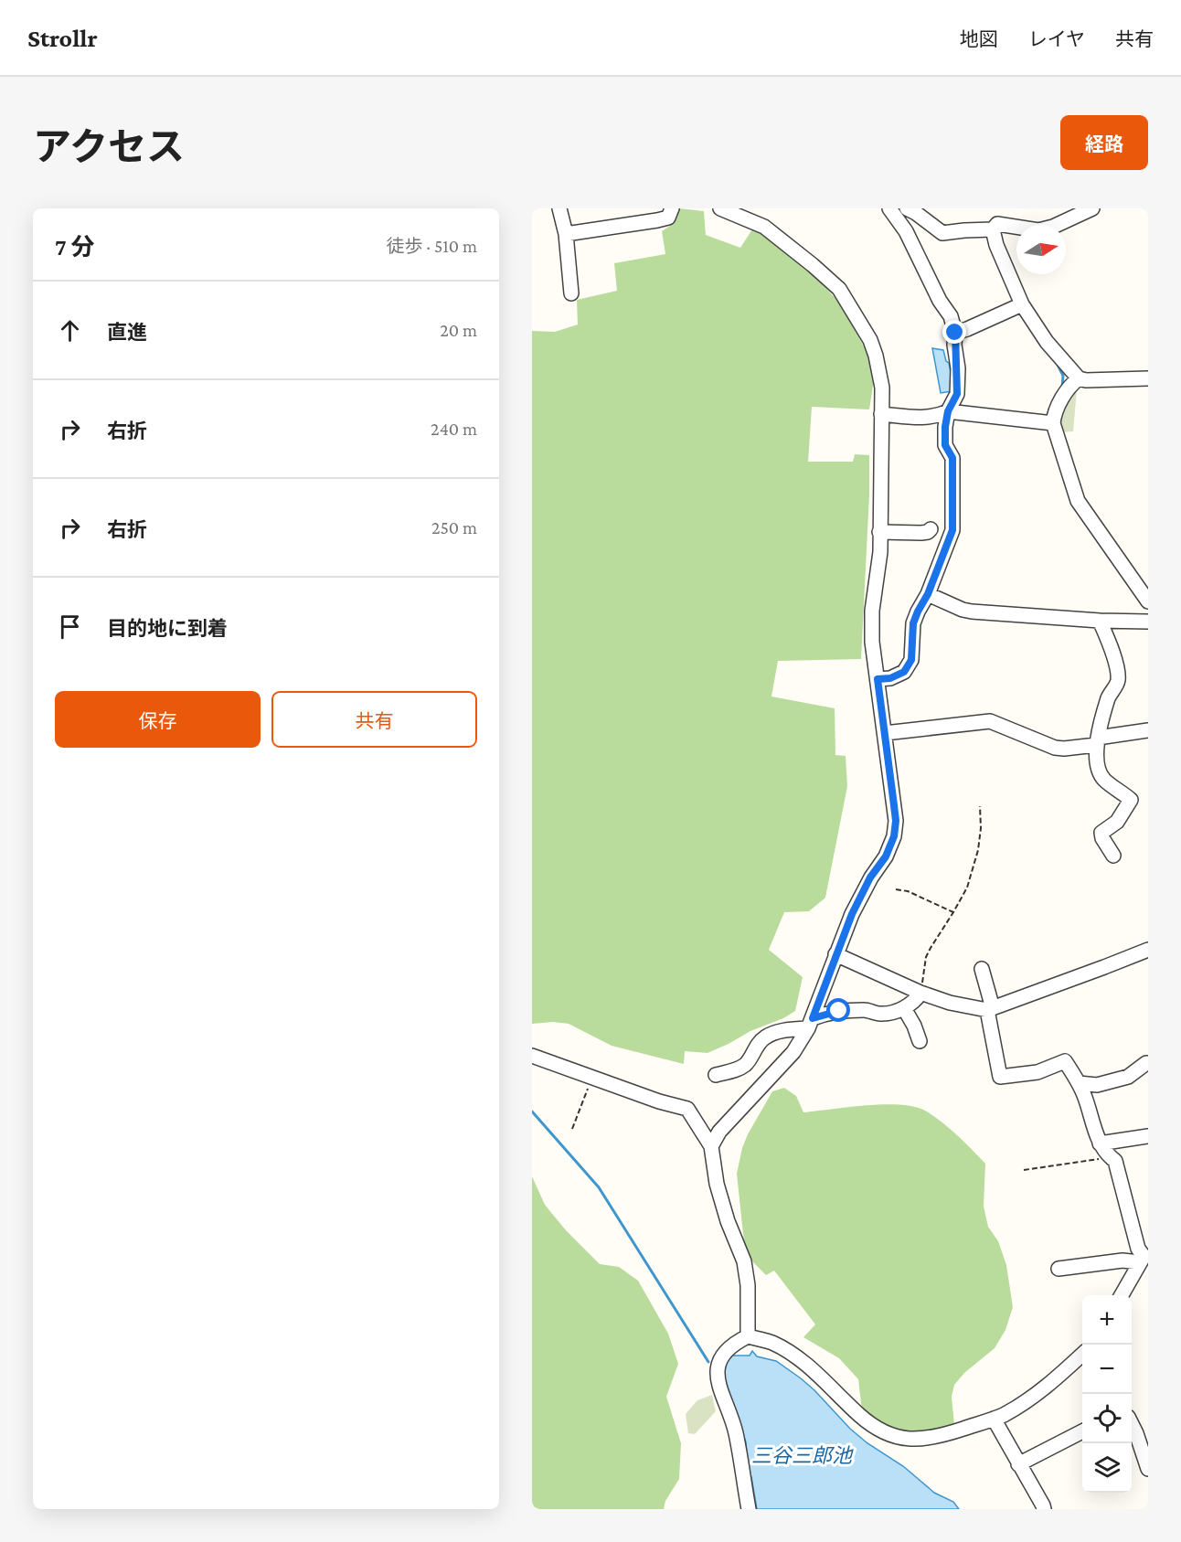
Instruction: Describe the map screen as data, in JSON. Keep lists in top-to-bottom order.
{
  "water": ["三谷三郎池"],
  "north": "right",
  "page": {
    "header": "Strollr",
    "nav": ["地図", "レイヤ", "共有"],
    "title": "アクセス",
    "buttons": [
      "経路",
      ["保存", "共有"]
    ],
    "heading": ["7 分", "徒歩 · 510 m"],
    "list": [
      ["直進", "20 m"],
      ["右折", "240 m"],
      ["右折", "250 m"],
      "目的地に到着"
    ],
    "map_buttons": ["+", "−"]
  }
}
